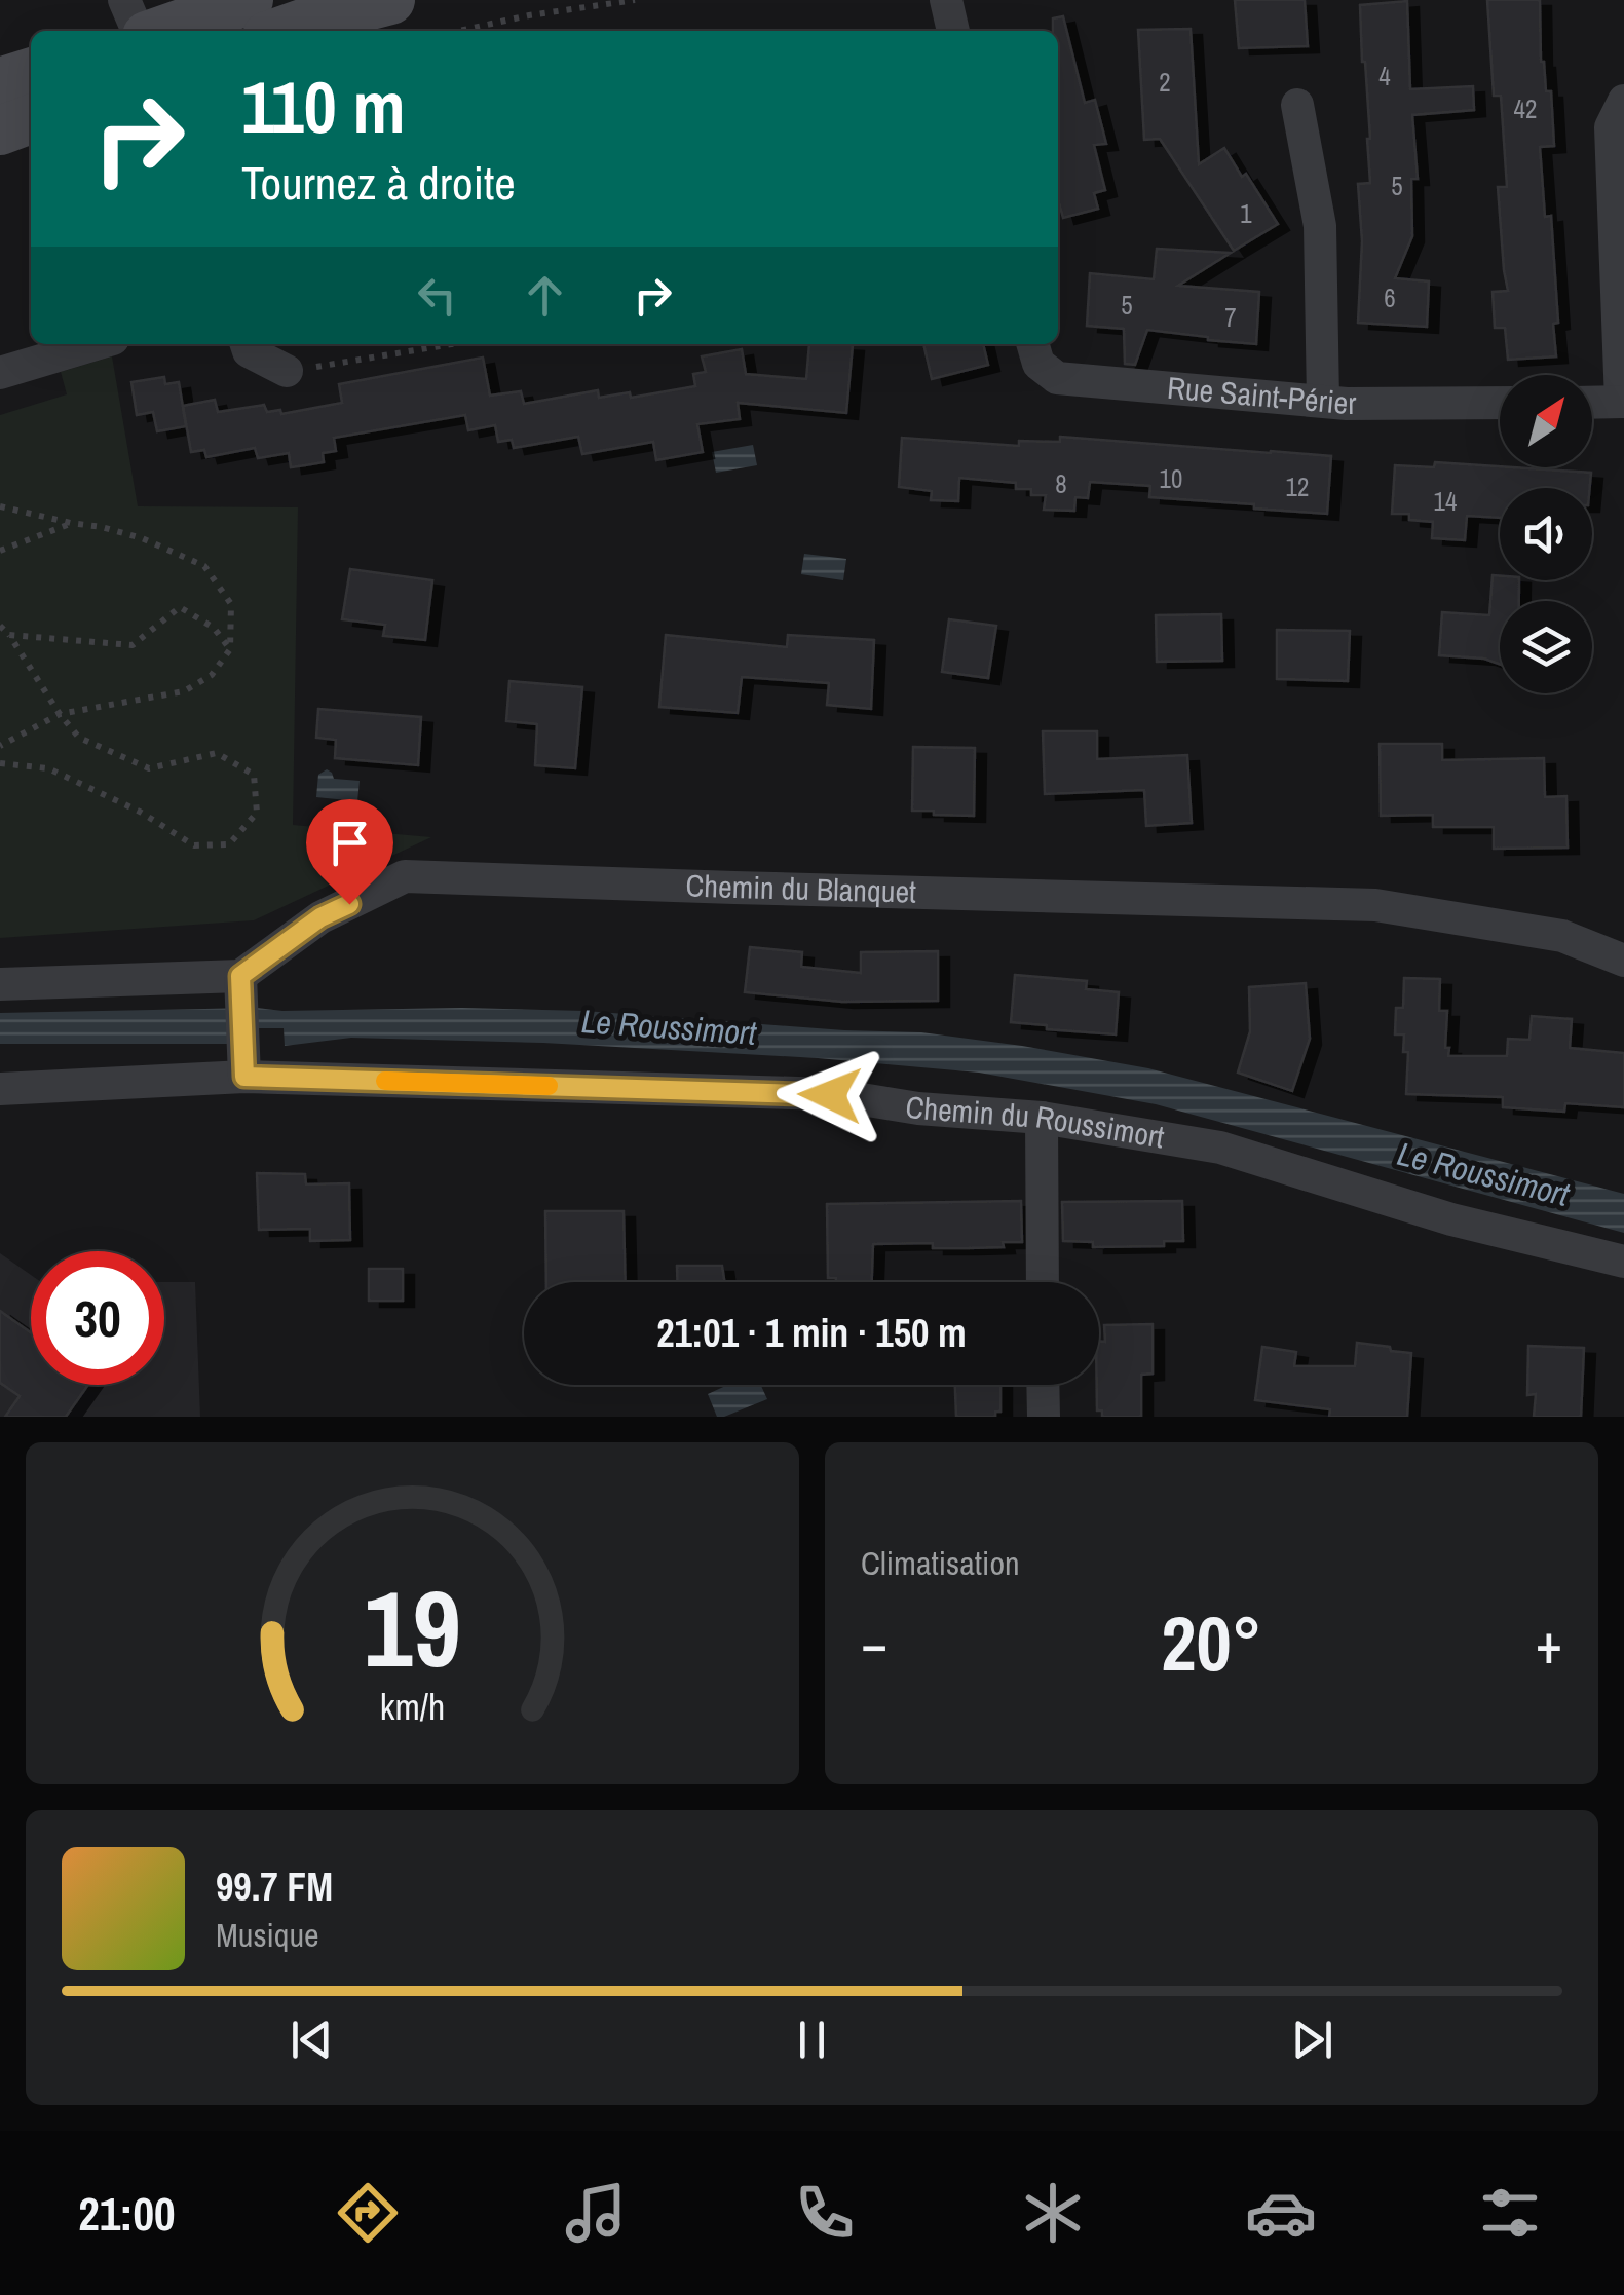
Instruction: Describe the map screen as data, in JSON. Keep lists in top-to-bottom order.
{
  "streets": {
    "street": ["Rue Saint-Périer", "Chemin du Blanquet", "Chemin du Roussimort"]
  },
  "water": ["Le Roussimort"],
  "house_numbers": [
    "4",
    "2",
    "42",
    "5",
    "1",
    "6",
    "5",
    "7",
    "10",
    "8",
    "12",
    "14"
  ],
  "north": "top right",
  "page": {
    "turn": ["110 m", "Tournez à droite"],
    "limit": "30",
    "trip": "21:01 · 1 min · 150 m",
    "tile": "Climatisation",
    "heat": ["−", "20°", "+"],
    "song": ["99.7 FM", "Musique"],
    "tabs": "21:00",
    "gauge": ["19", "km/h"]
  }
}
